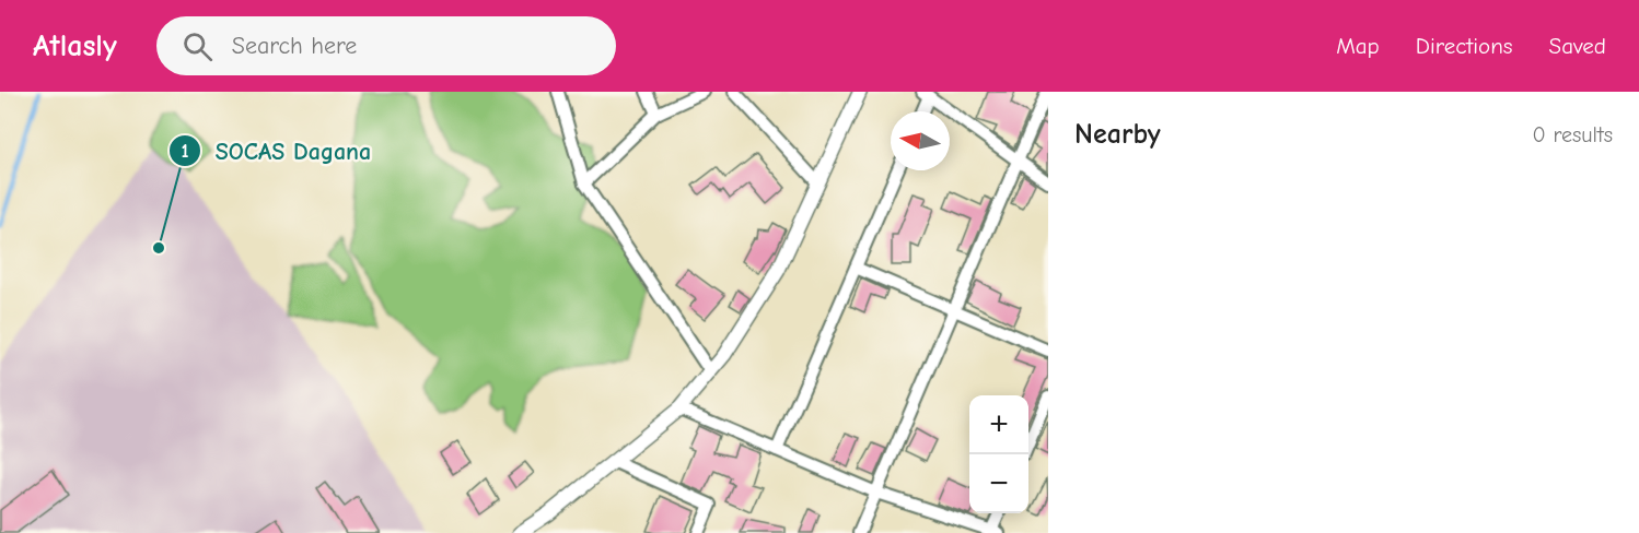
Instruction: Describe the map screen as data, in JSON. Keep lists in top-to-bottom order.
{
  "places": ["SOCAS Dagana"],
  "north": "left",
  "page": {
    "header": "Atlasly",
    "search": "Search here",
    "nav": ["Map", "Directions", "Saved"],
    "heading": ["Nearby", "0 results"],
    "map_buttons": ["+", "−"]
  }
}
